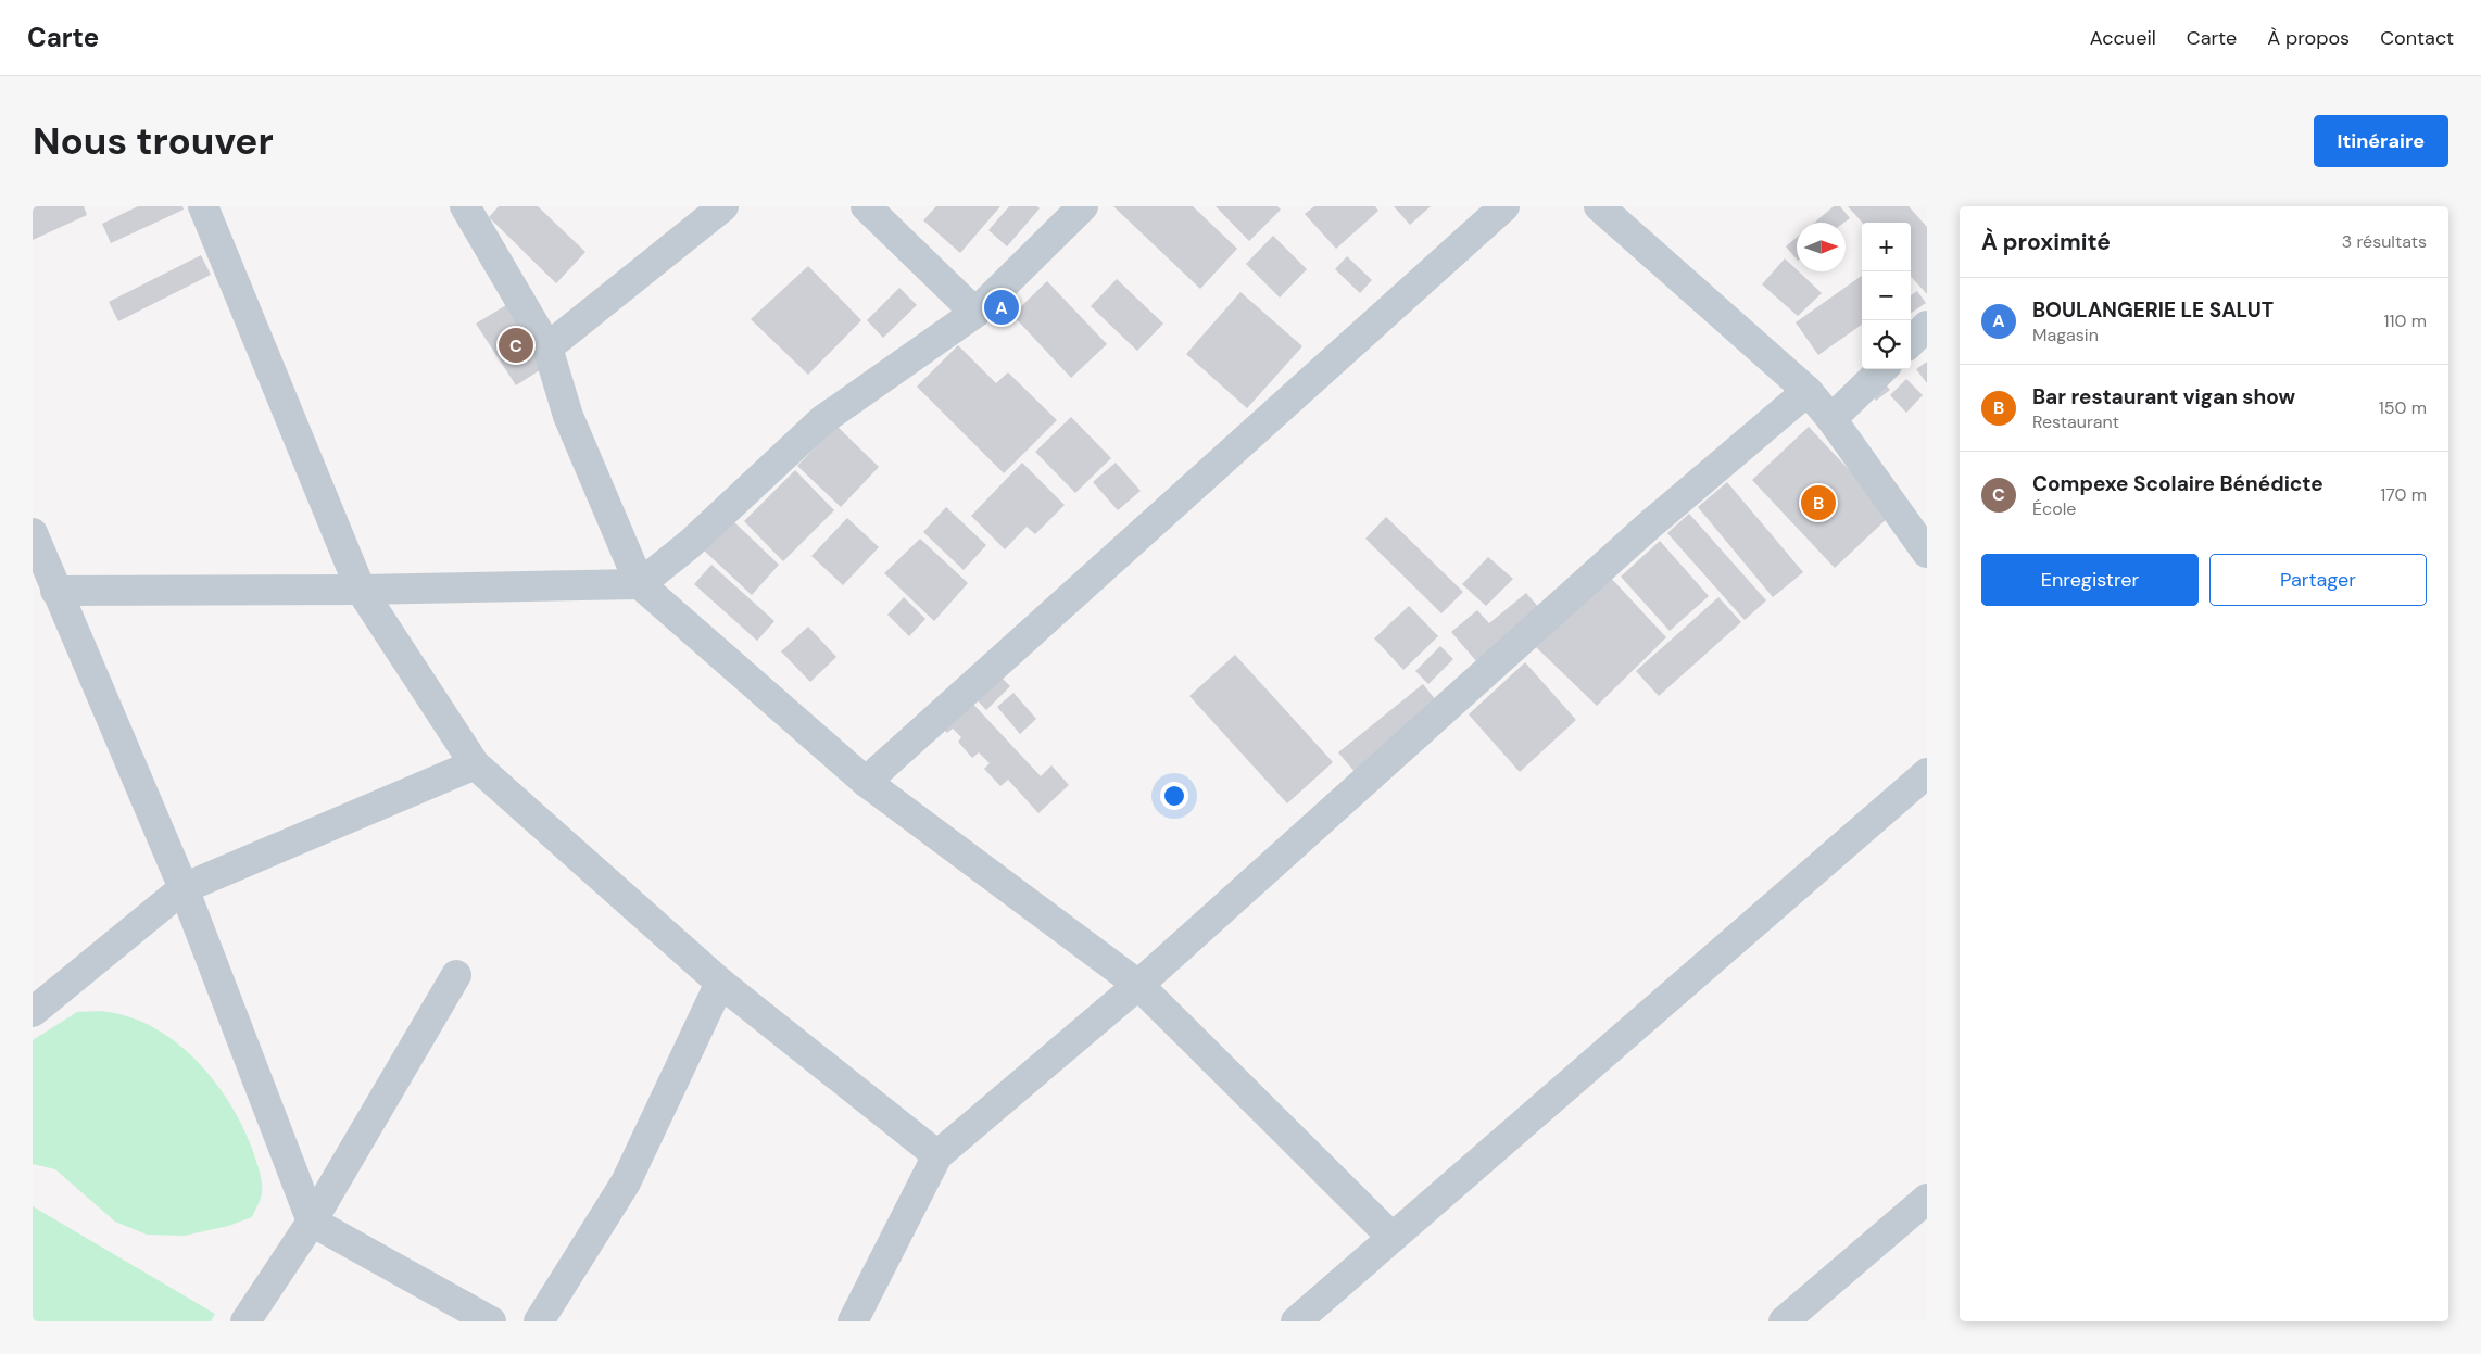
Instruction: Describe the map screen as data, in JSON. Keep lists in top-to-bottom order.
{
  "north": "right",
  "page": {
    "header": "Carte",
    "nav": [
      "Accueil",
      "Carte",
      "À propos",
      "Contact"
    ],
    "buttons": [
      "Itinéraire",
      ["Enregistrer", "Partager"]
    ],
    "title": "Nous trouver",
    "heading": ["À proximité", "3 résultats"],
    "map_buttons": ["+", "−"],
    "list": [
      {
        "mark": "A",
        "name": "BOULANGERIE LE SALUT",
        "note": "Magasin",
        "value": "110 m"
      },
      {
        "mark": "B",
        "name": "Bar restaurant vigan show",
        "note": "Restaurant",
        "value": "150 m"
      },
      {
        "mark": "C",
        "name": "Compexe Scolaire Bénédicte",
        "note": "École",
        "value": "170 m"
      }
    ],
    "pins": ["A", "C", "B"]
  }
}
